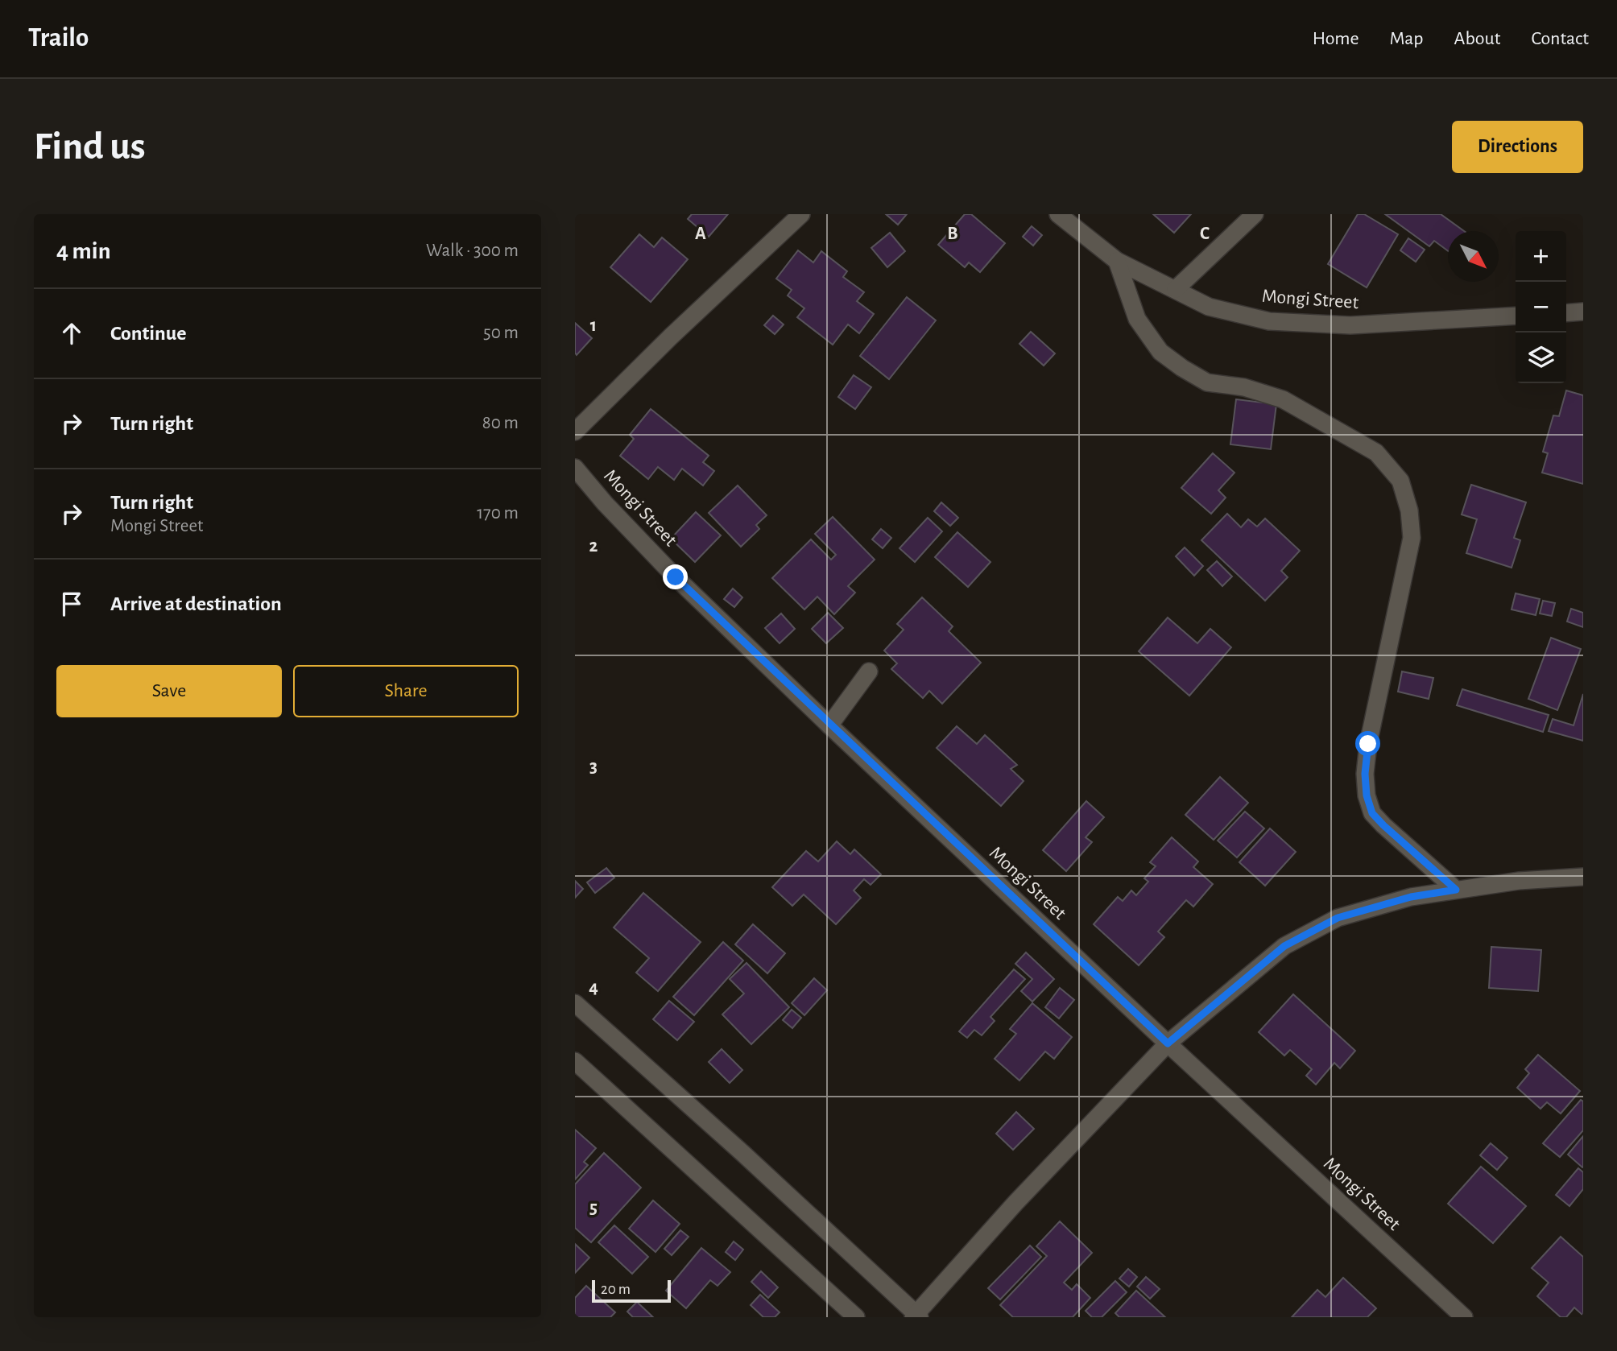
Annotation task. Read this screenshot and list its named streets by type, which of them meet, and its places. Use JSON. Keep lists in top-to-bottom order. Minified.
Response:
{"streets":{"street":["Mongi Street"]},"scale_bar":"20 m","north":"bottom right","page":{"header":"Trailo","nav":["Home","Map","About","Contact"],"buttons":["Directions",["Save","Share"]],"title":"Find us","heading":["4 min","Walk · 300 m"],"map_buttons":["+","−"],"list":[["Continue","50 m"],["Turn right","80 m"],["Turn right","Mongi Street","170 m"],"Arrive at destination"],"scale":"20 m"},"grid":{"columns":["A","B","C"],"rows":["1","2","3","4","5"]}}
